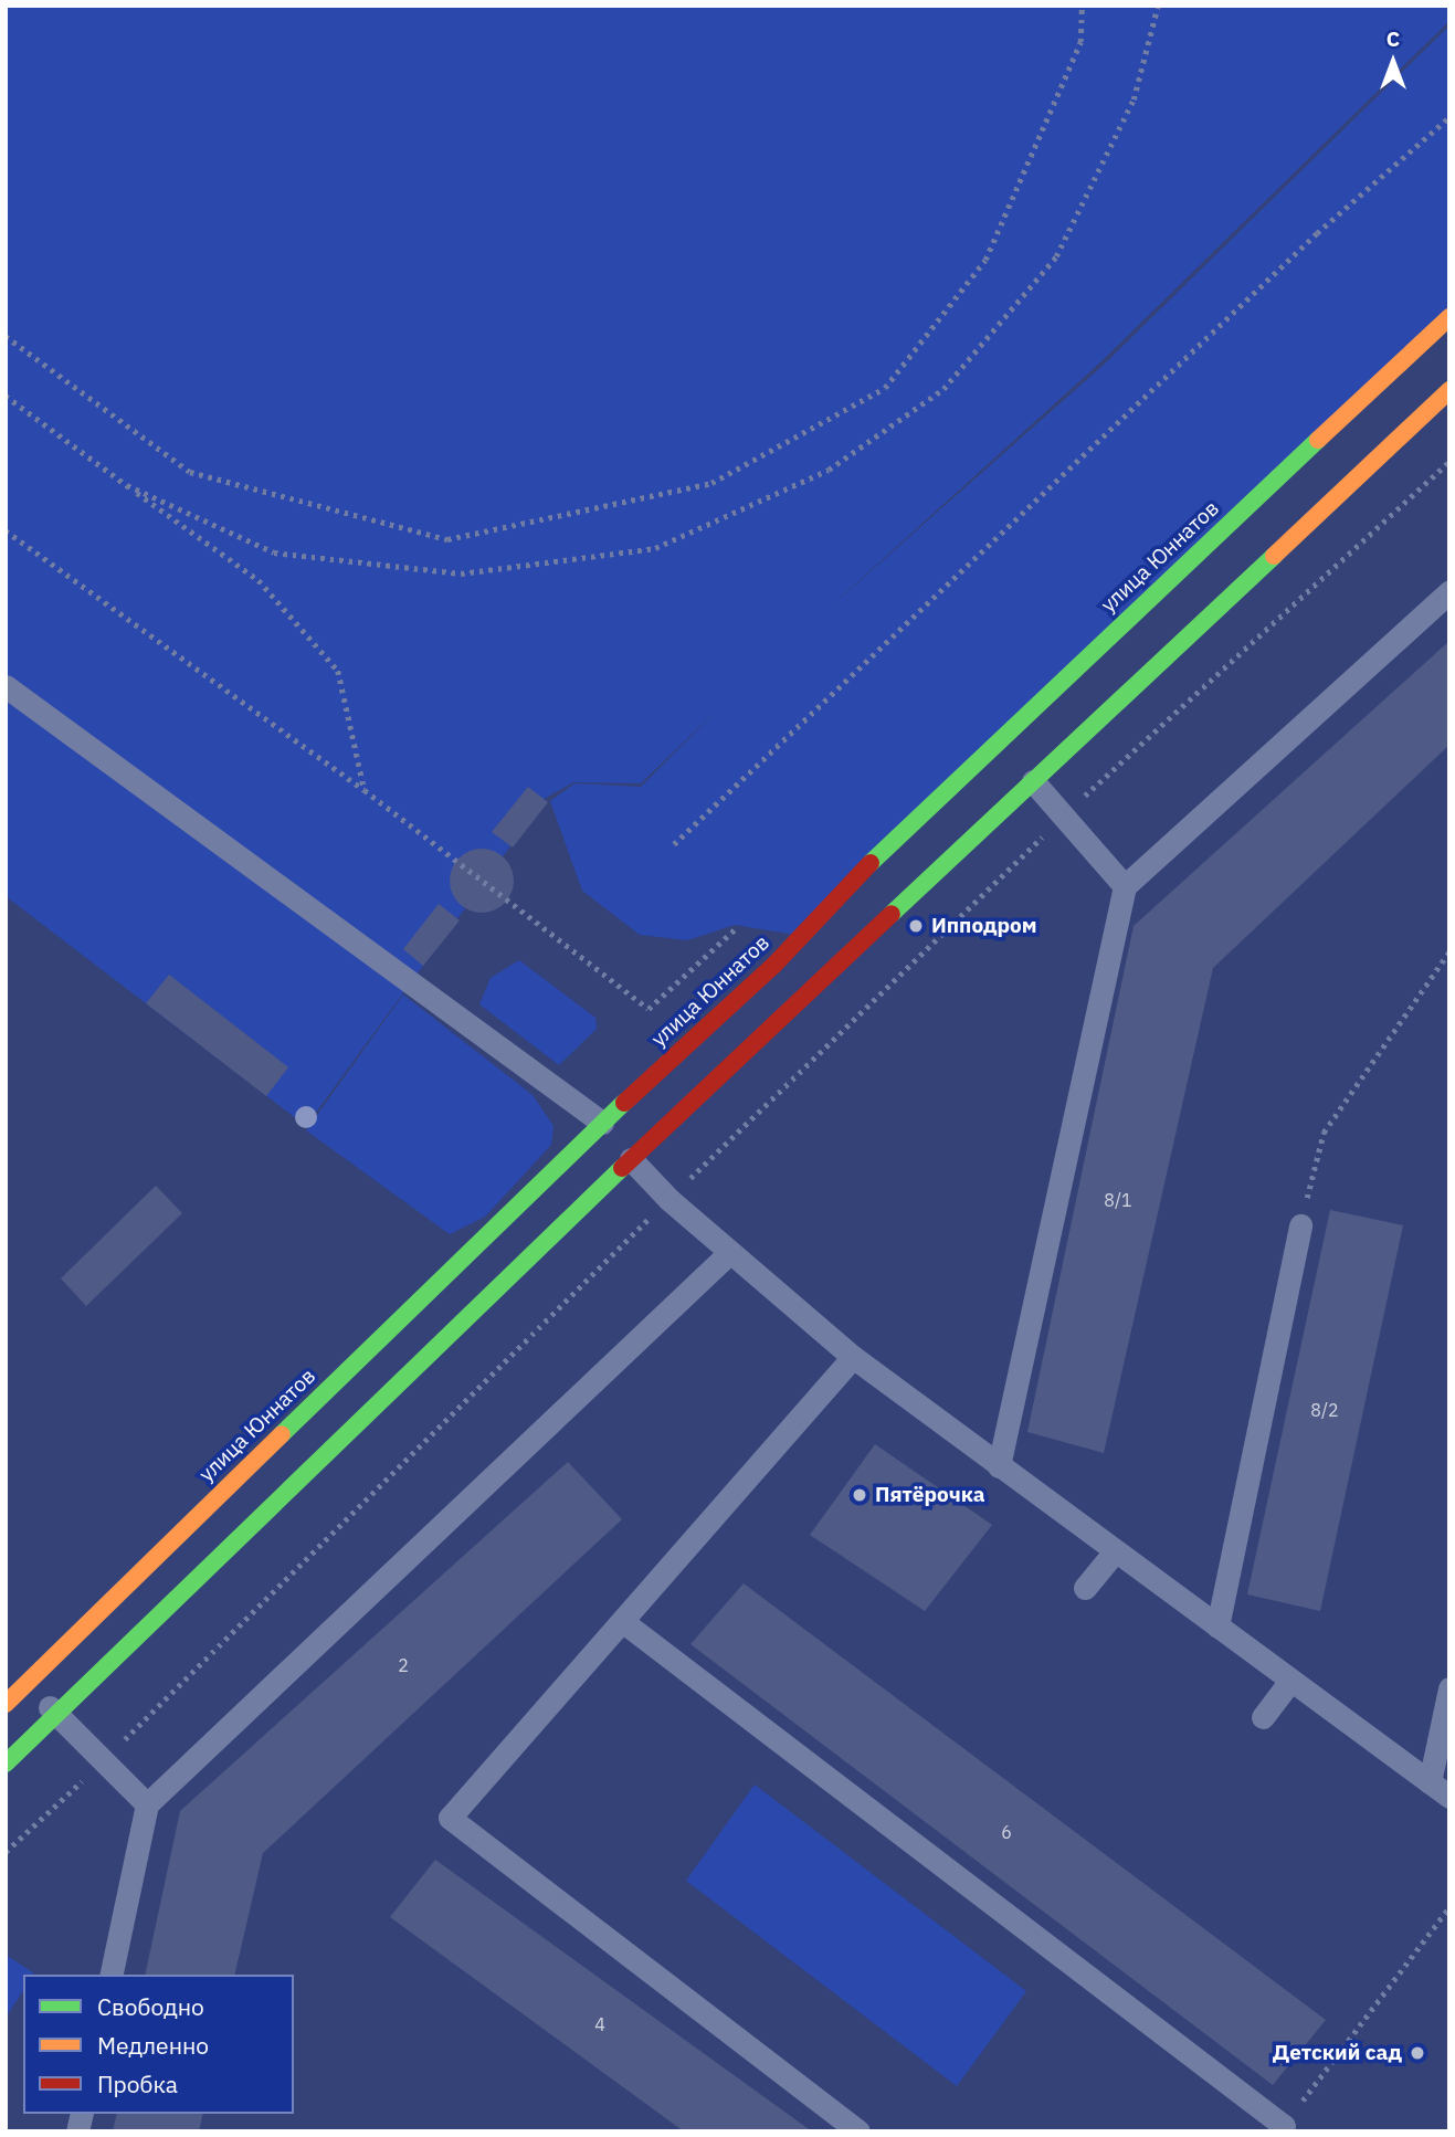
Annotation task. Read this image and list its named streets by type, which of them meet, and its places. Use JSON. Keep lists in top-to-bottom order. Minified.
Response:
{"streets":{"main road":["улица Юннатов"]},"places":["Ипподром","Пятёрочка","Детский сад"],"house_numbers":["8/1","8/2","2","6","4"],"legend":["Свободно","Медленно","Пробка"],"north":"top"}
